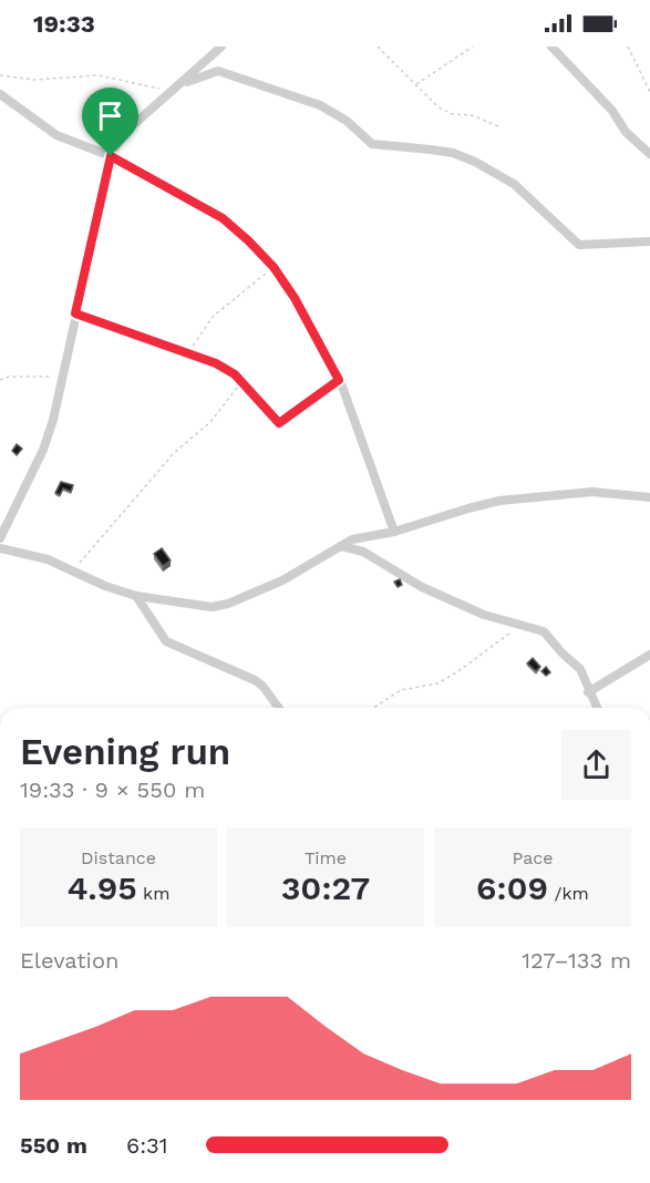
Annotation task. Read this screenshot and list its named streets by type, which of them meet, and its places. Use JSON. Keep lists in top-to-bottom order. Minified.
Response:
{"page":{"status":"19:33","heading":["Evening run","19:33 · 9 × 550 m"],"stats":[["Distance","4.95 km"],["Time","30:27"],["Pace","6:09 /km"]],"chart":["Elevation","127–133 m"],"list":[{"name":"550 m","note":"6:31"}]}}
